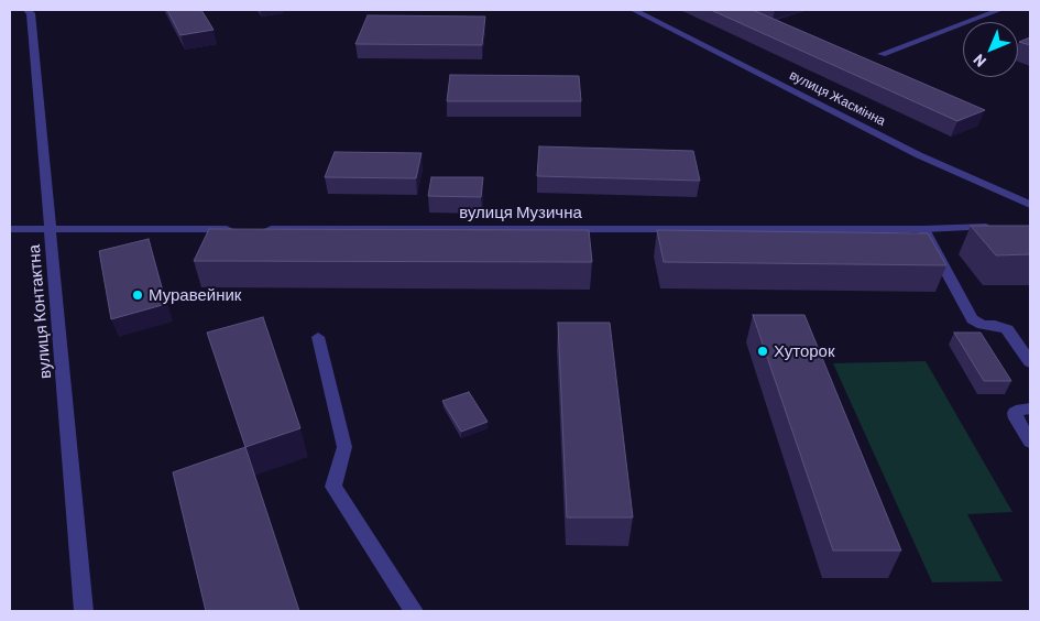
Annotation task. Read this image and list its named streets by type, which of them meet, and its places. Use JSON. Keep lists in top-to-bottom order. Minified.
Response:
{"streets":{"street":["вулиця Жасмінна","вулиця Музична","вулиця Контактна"]},"places":["Муравейник","Хуторок"],"north":"bottom left"}
